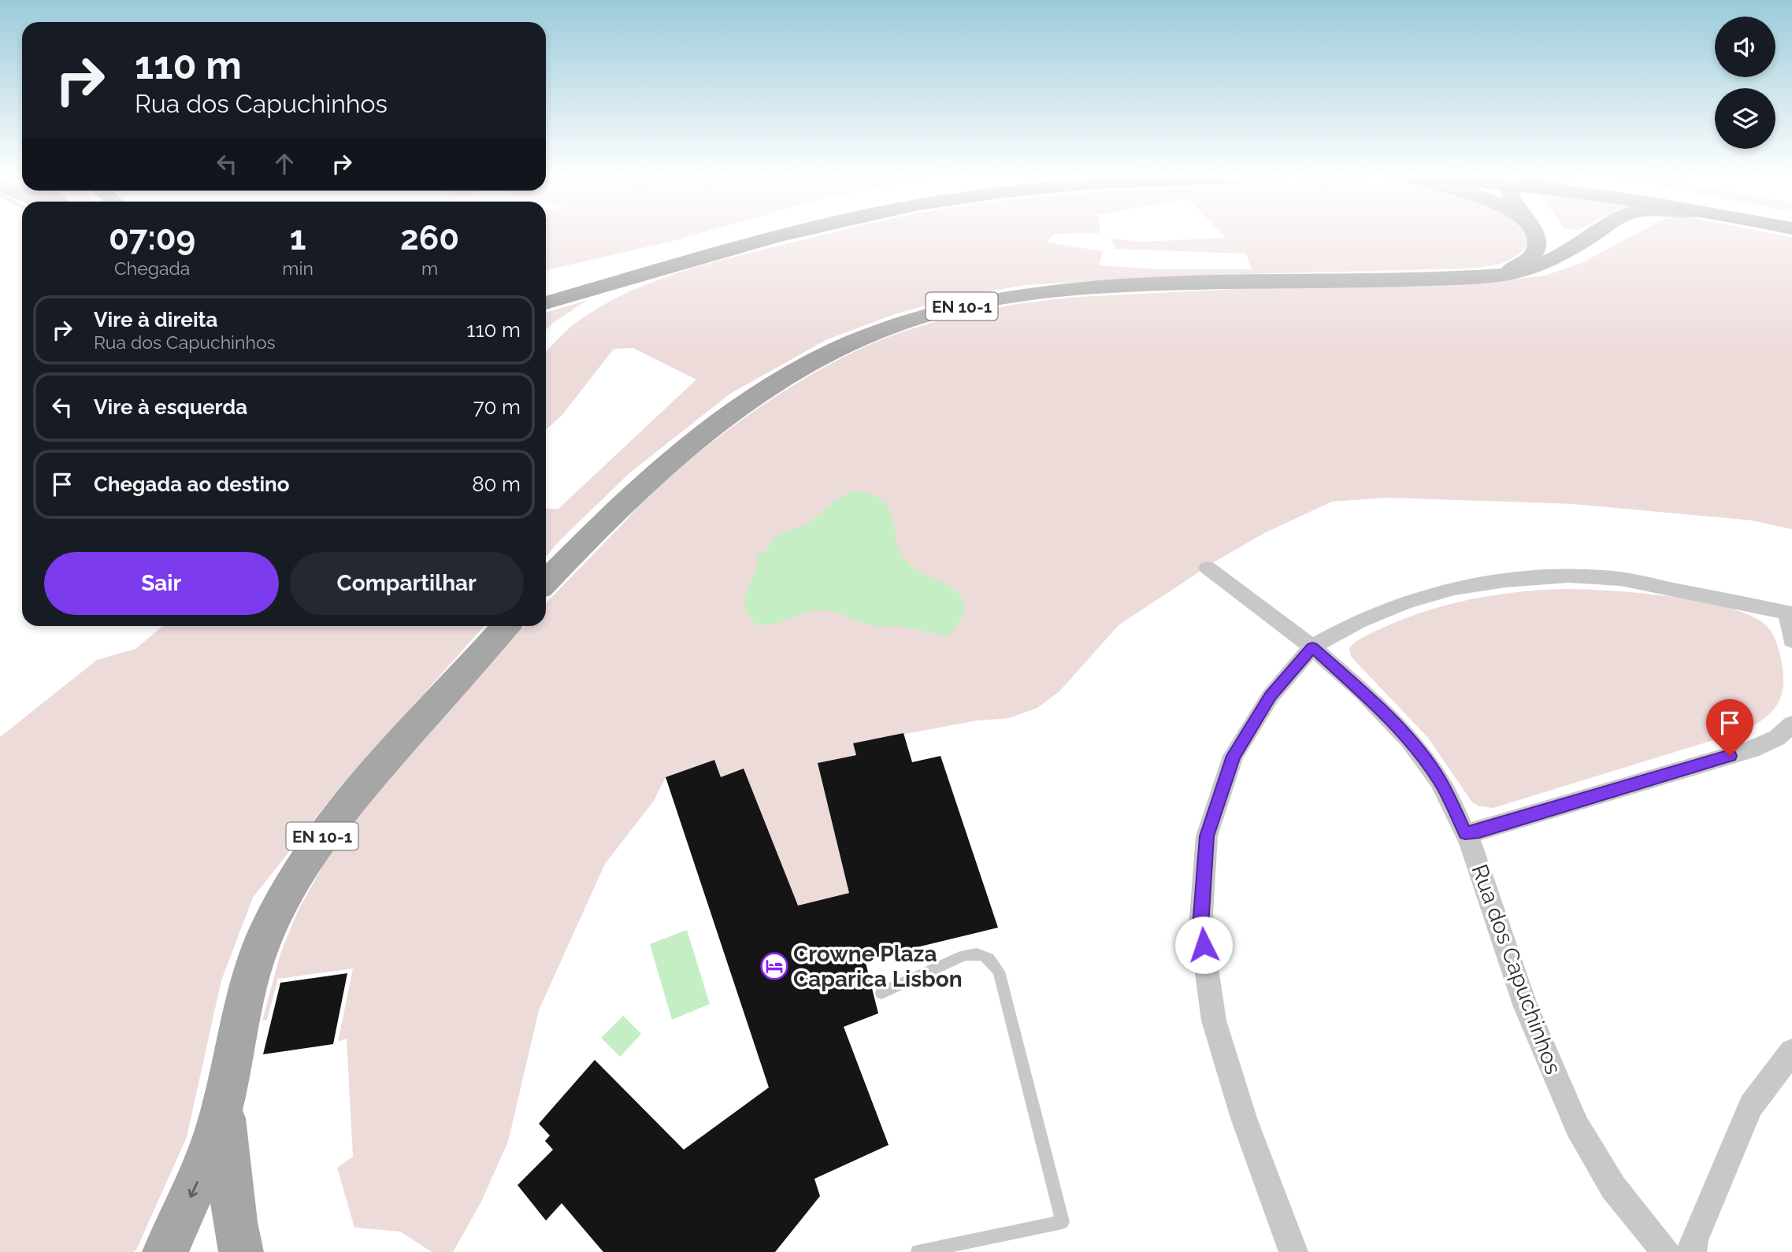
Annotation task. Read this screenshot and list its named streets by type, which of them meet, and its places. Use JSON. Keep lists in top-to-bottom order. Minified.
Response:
{"streets":{"main road":["EN 10-1"],"street":["Rua dos Capuchinhos"]},"places":{"hotel":["Crowne Plaza Caparica Lisbon"]},"page":{"turn":["110 m","Rua dos Capuchinhos"],"eta":["07:09","Chegada","1","min","260","m"],"list":[{"name":"Vire à direita","note":"Rua dos Capuchinhos","value":"110 m"},{"name":"Vire à esquerda","value":"70 m"},{"name":"Chegada ao destino","value":"80 m"}],"buttons":["Sair","Compartilhar"]}}
